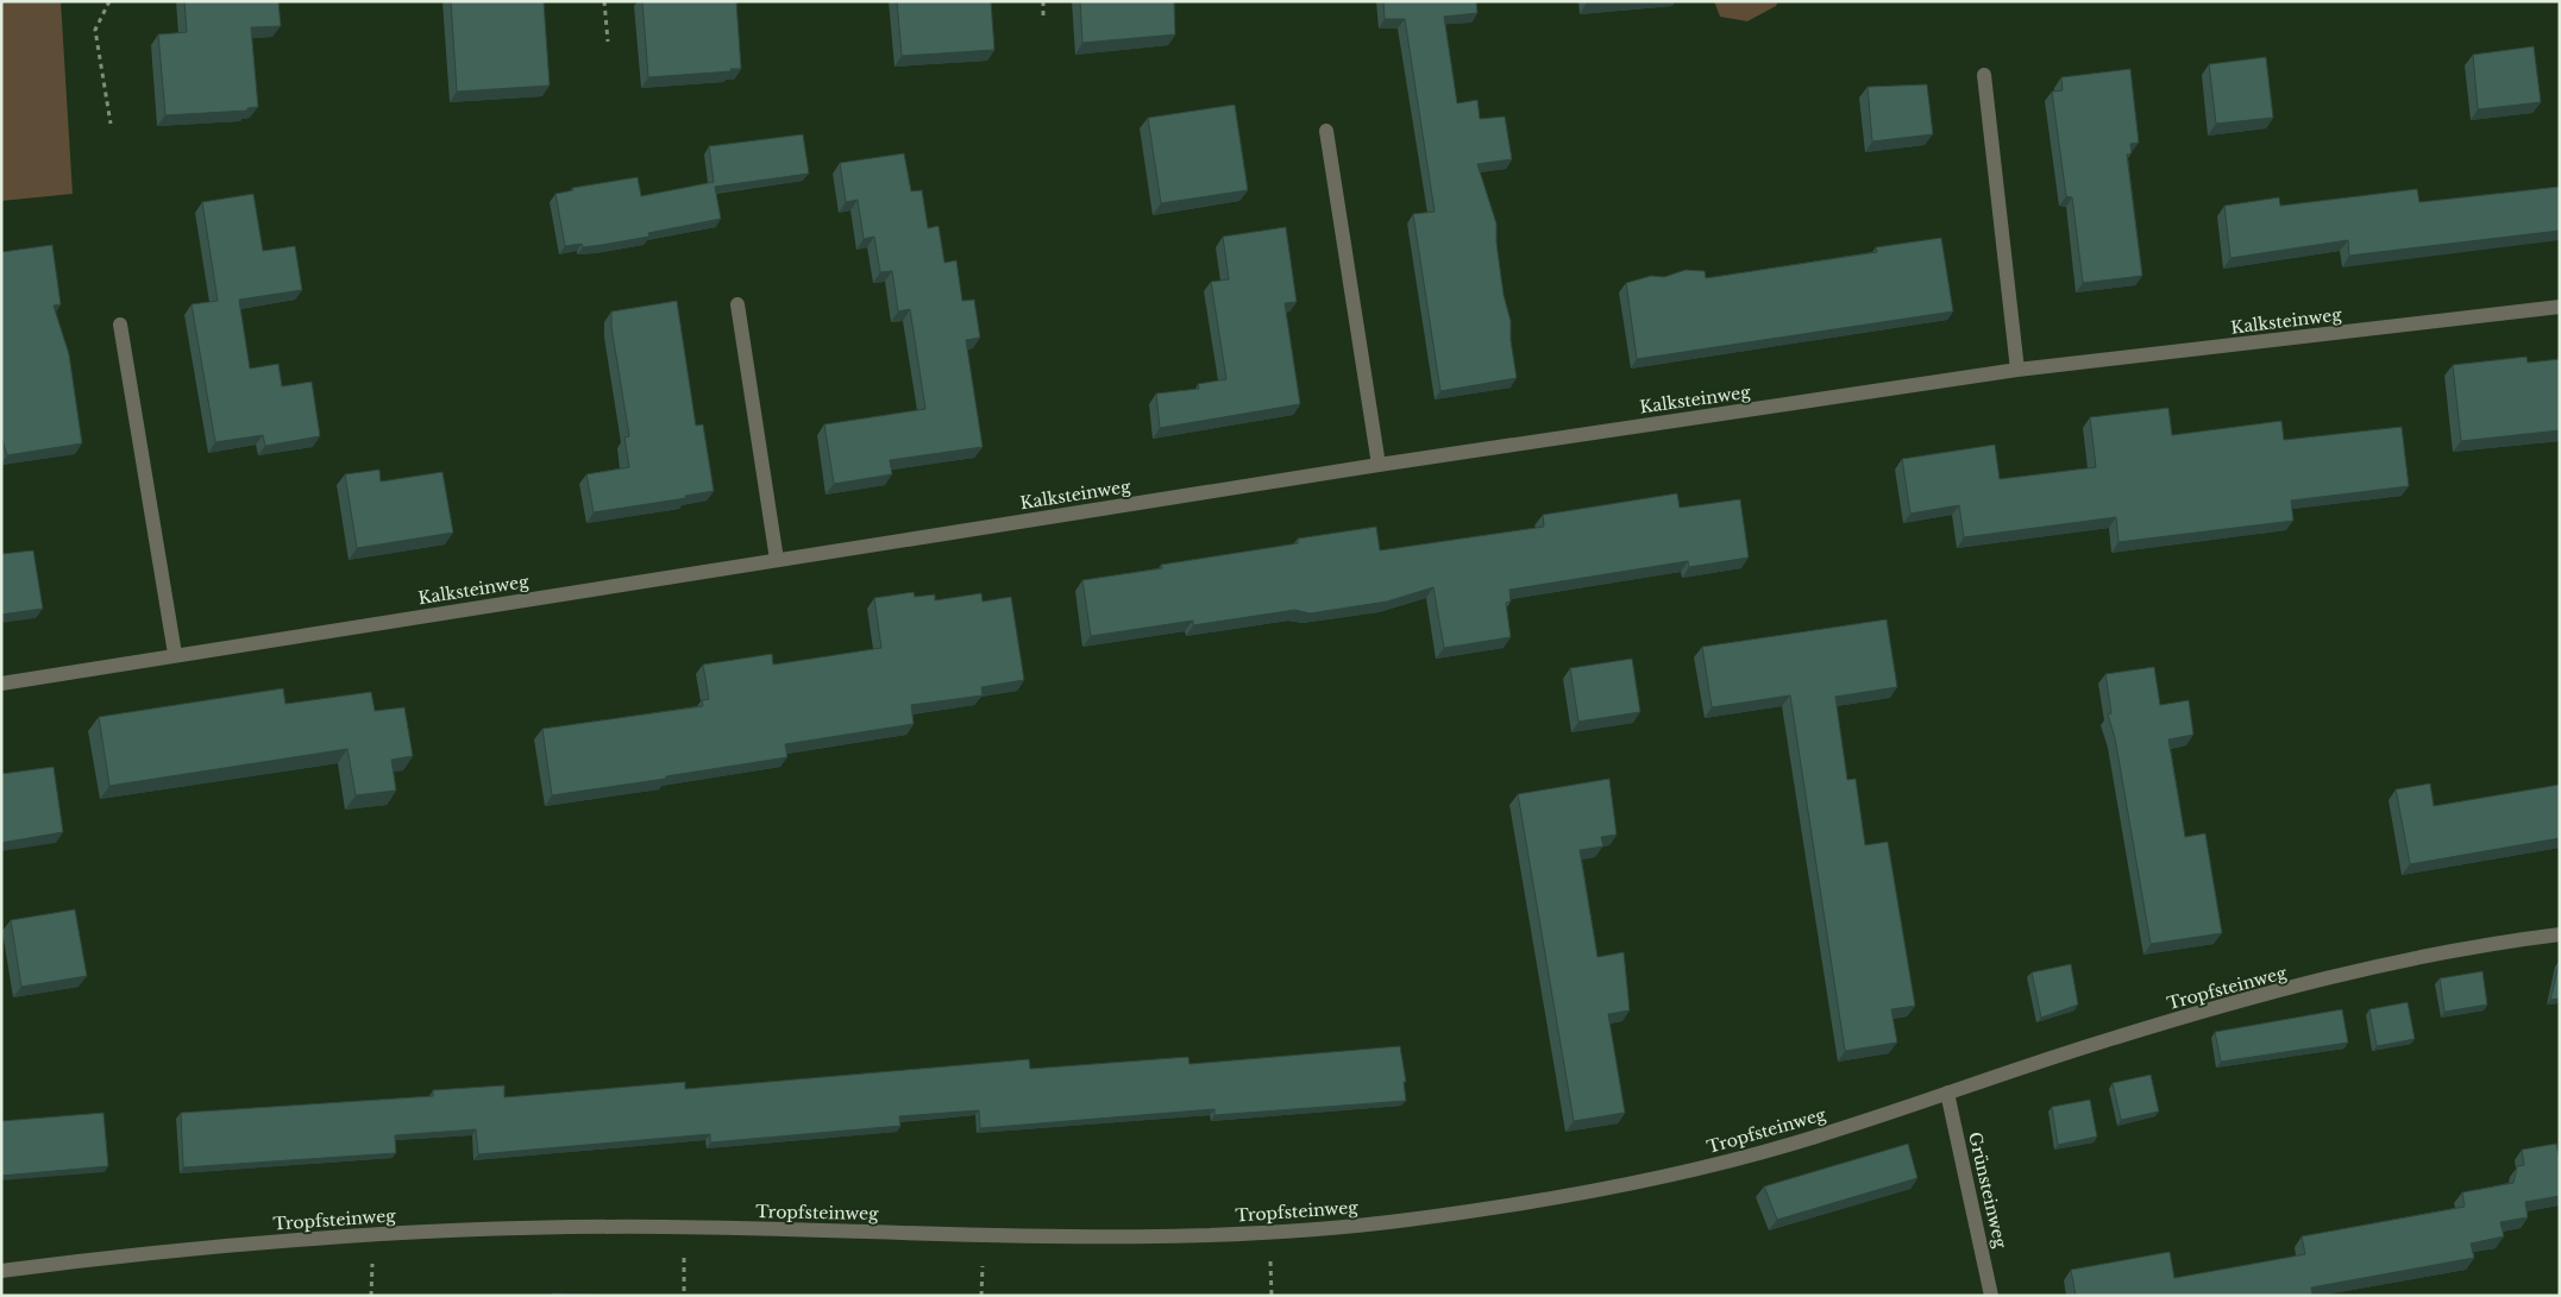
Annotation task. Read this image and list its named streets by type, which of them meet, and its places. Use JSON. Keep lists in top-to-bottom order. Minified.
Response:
{"streets":{"street":["Kalksteinweg","Tropfsteinweg","Grünsteinweg"]},"crossings":[["Tropfsteinweg","Grünsteinweg"]]}
